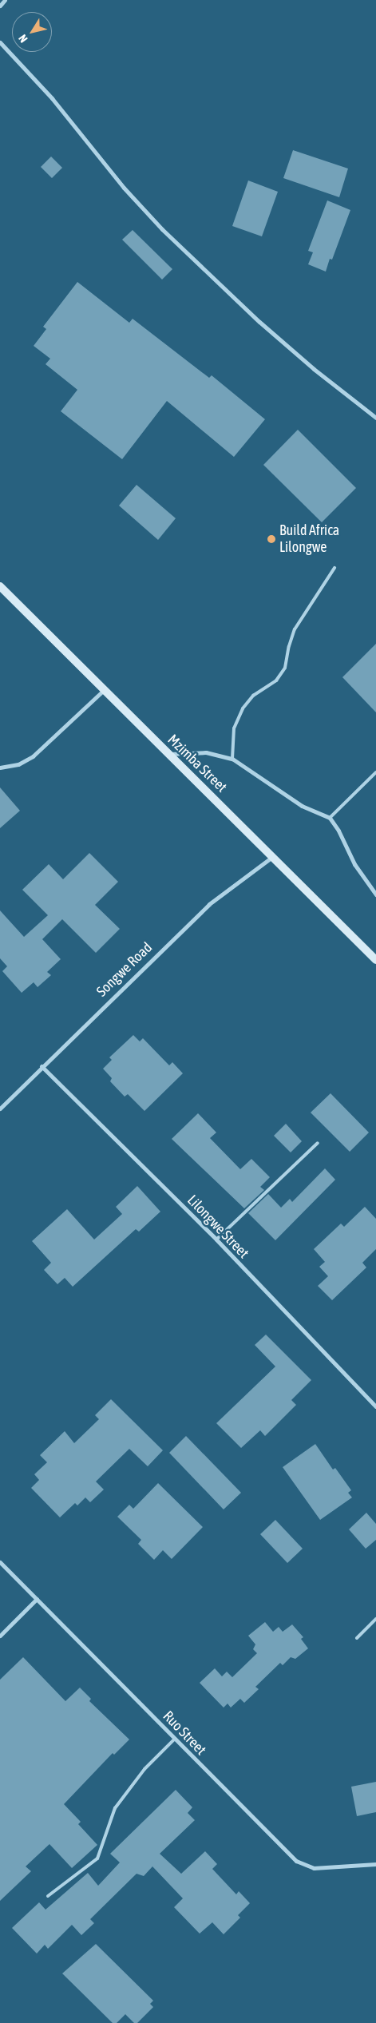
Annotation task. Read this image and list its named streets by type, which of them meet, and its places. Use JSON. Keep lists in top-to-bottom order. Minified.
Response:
{"streets":{"main road":["Mzimba Street"],"street":["Songwe Road","Lilongwe Street","Ruo Street"]},"crossings":[["Mzimba Street","Songwe Road"],["Songwe Road","Lilongwe Street"]],"places":["Build Africa Lilongwe"],"north":"bottom left"}
